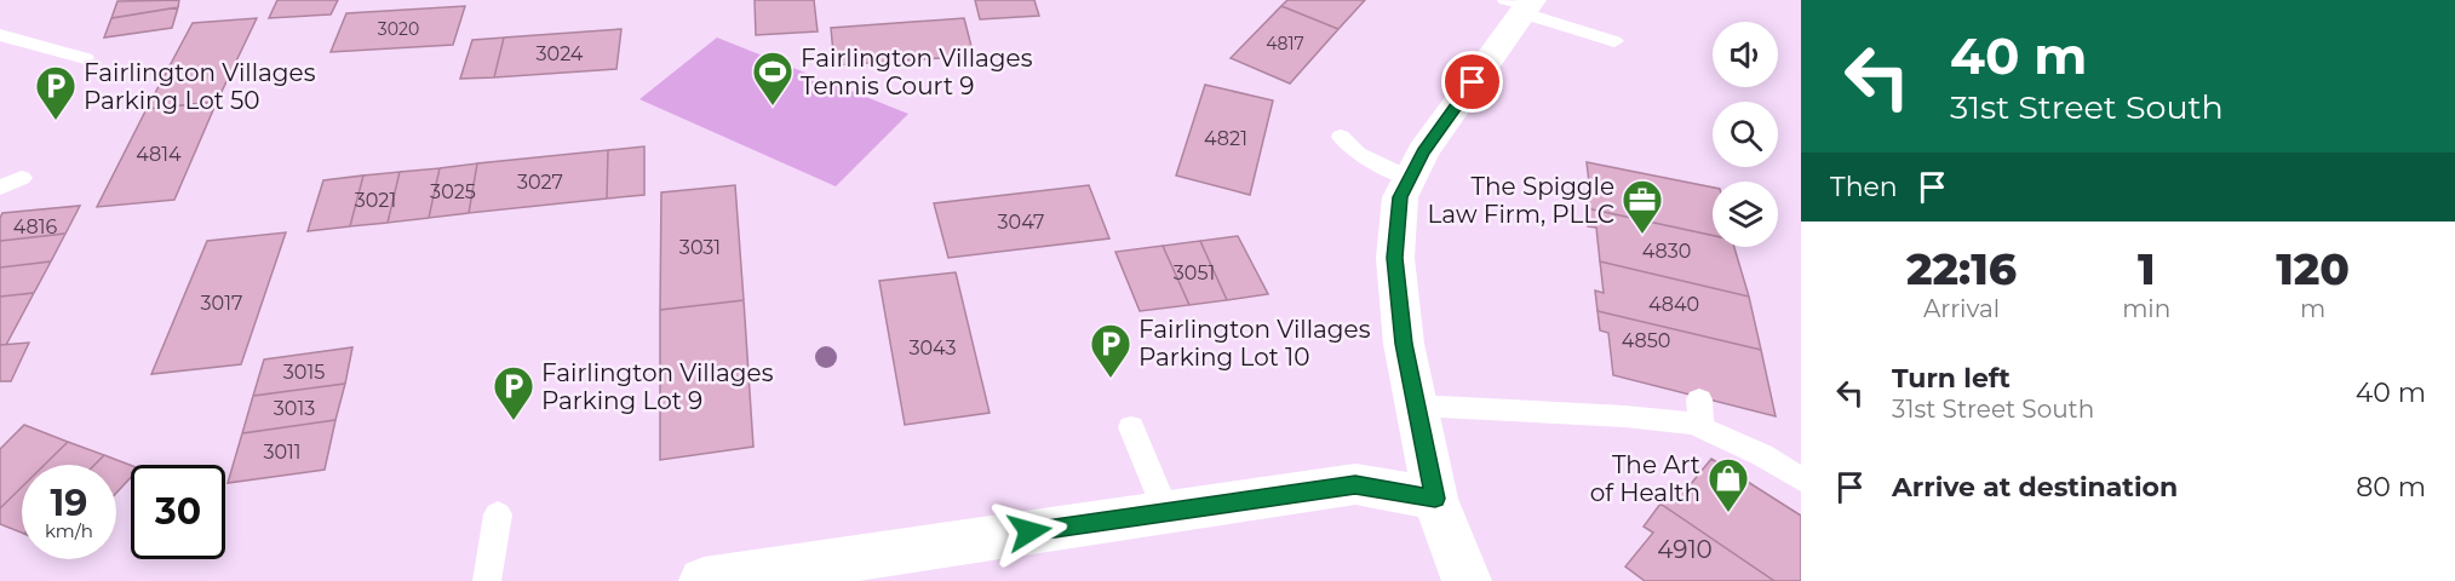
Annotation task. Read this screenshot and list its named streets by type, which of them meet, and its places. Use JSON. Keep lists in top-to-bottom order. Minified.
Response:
{"places":{"sports":["Fairlington Villages Tennis Court 9"],"parking":["Fairlington Villages Parking Lot 50","Fairlington Villages Parking Lot 10","Fairlington Villages Parking Lot 9"],"office":["The Spiggle Law Firm, PLLC"],"shop":["The Art of Health"]},"house_numbers":["3020","4817","3024","4821","4814","3027","3025","3021","3047","4816","3031","4830","3051","3017","4840","4850","3043","3015","3013","3011","4910"],"page":{"turn":["40 m","31st Street South"],"then":"Then","eta":["22:16","Arrival","1","min","120","m"],"list":[{"name":"Turn left","note":"31st Street South","value":"40 m"},{"name":"Arrive at destination","value":"80 m"}],"speed":"19 km/h","limit":"30"}}
